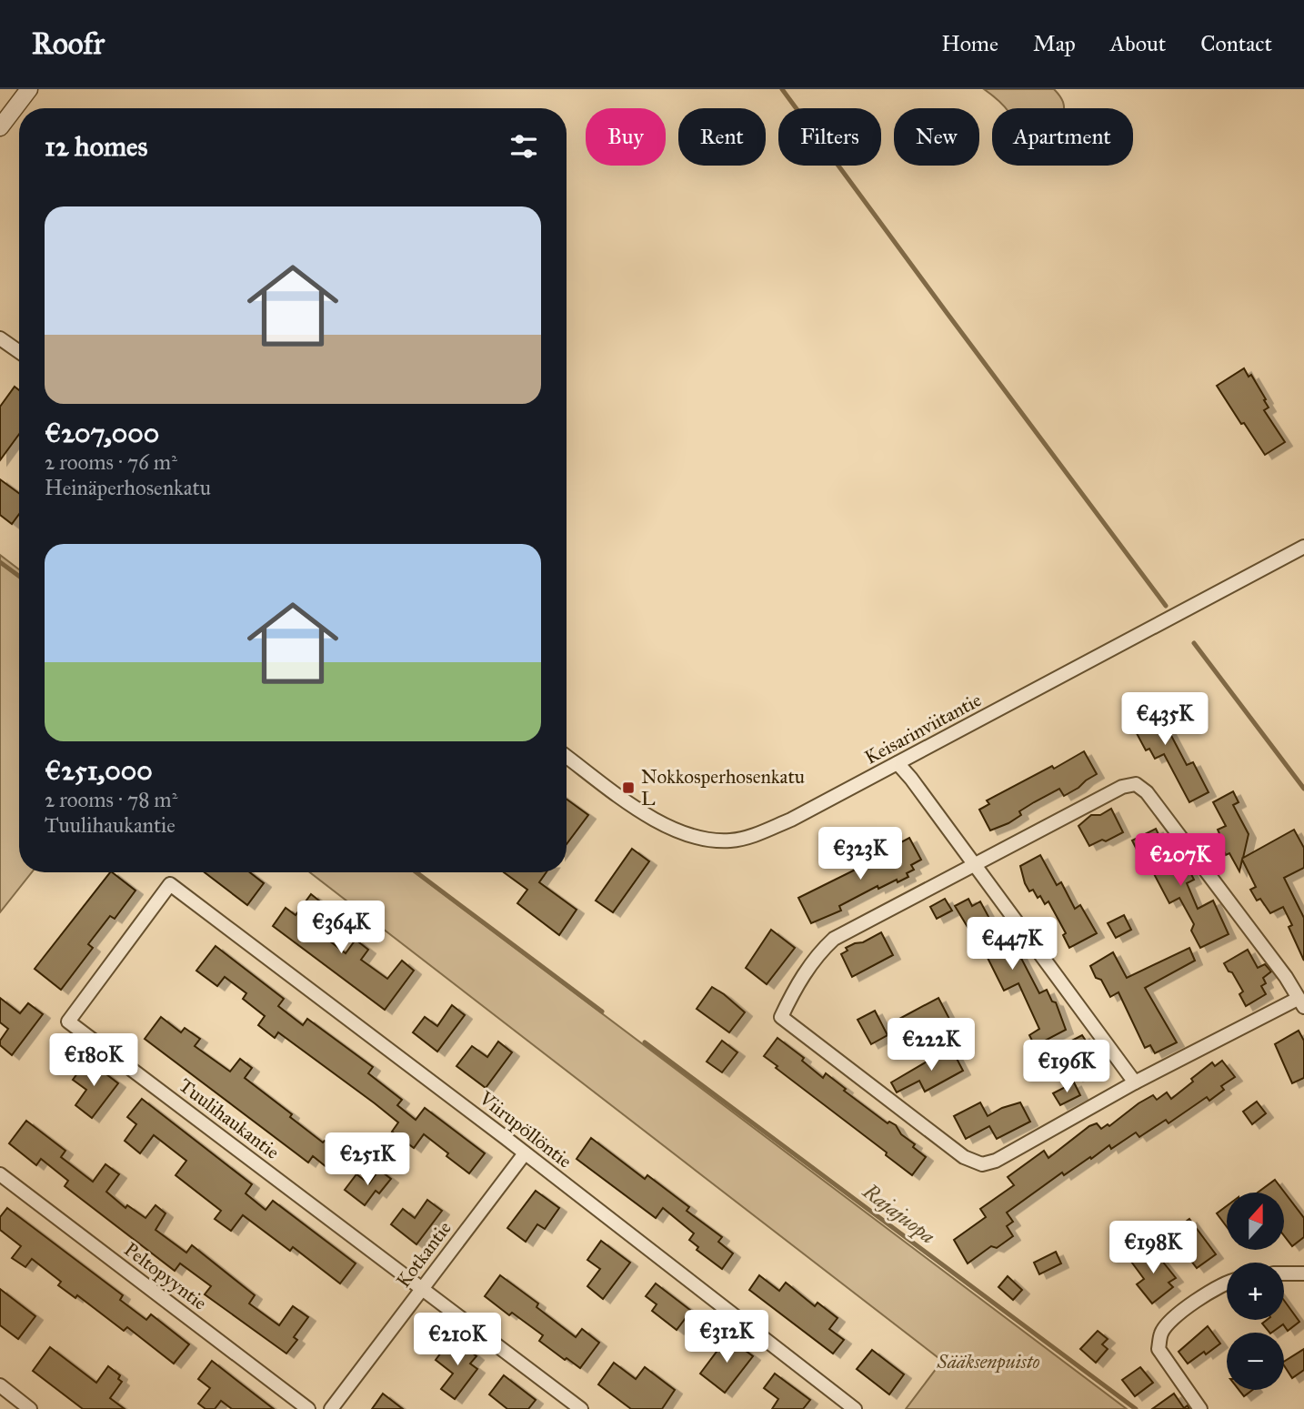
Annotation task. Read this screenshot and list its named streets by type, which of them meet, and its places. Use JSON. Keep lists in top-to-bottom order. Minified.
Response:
{"streets":{"street":["Keisarinviitantie","Tuulihaukantie","Viirupöllöntie","Kotkantie","Peltopyyntie"]},"crossings":[["Tuulihaukantie","Viirupöllöntie"],["Tuulihaukantie","Kotkantie"],["Viirupöllöntie","Kotkantie"]],"water":["Rajajuopa"],"parks":["Sääksenpuisto"],"places":{"transit":["Nokkosperhosenkatu L"]},"north":"top","page":{"header":"Roofr","nav":["Home","Map","About","Contact"],"chip":["Buy","Rent","Filters","New","Apartment"],"heading":"12 homes","list":[{"name":"€207,000","note":"2 rooms · 76 m² · Heinäperhosenkatu"},{"name":"€251,000","note":"2 rooms · 78 m² · Tuulihaukantie"}],"price":["€435K","€323K","€207K","€364K","€447K","€222K","€180K","€196K","€251K","€198K","€312K","€210K"],"map_buttons":["+","−"]}}
